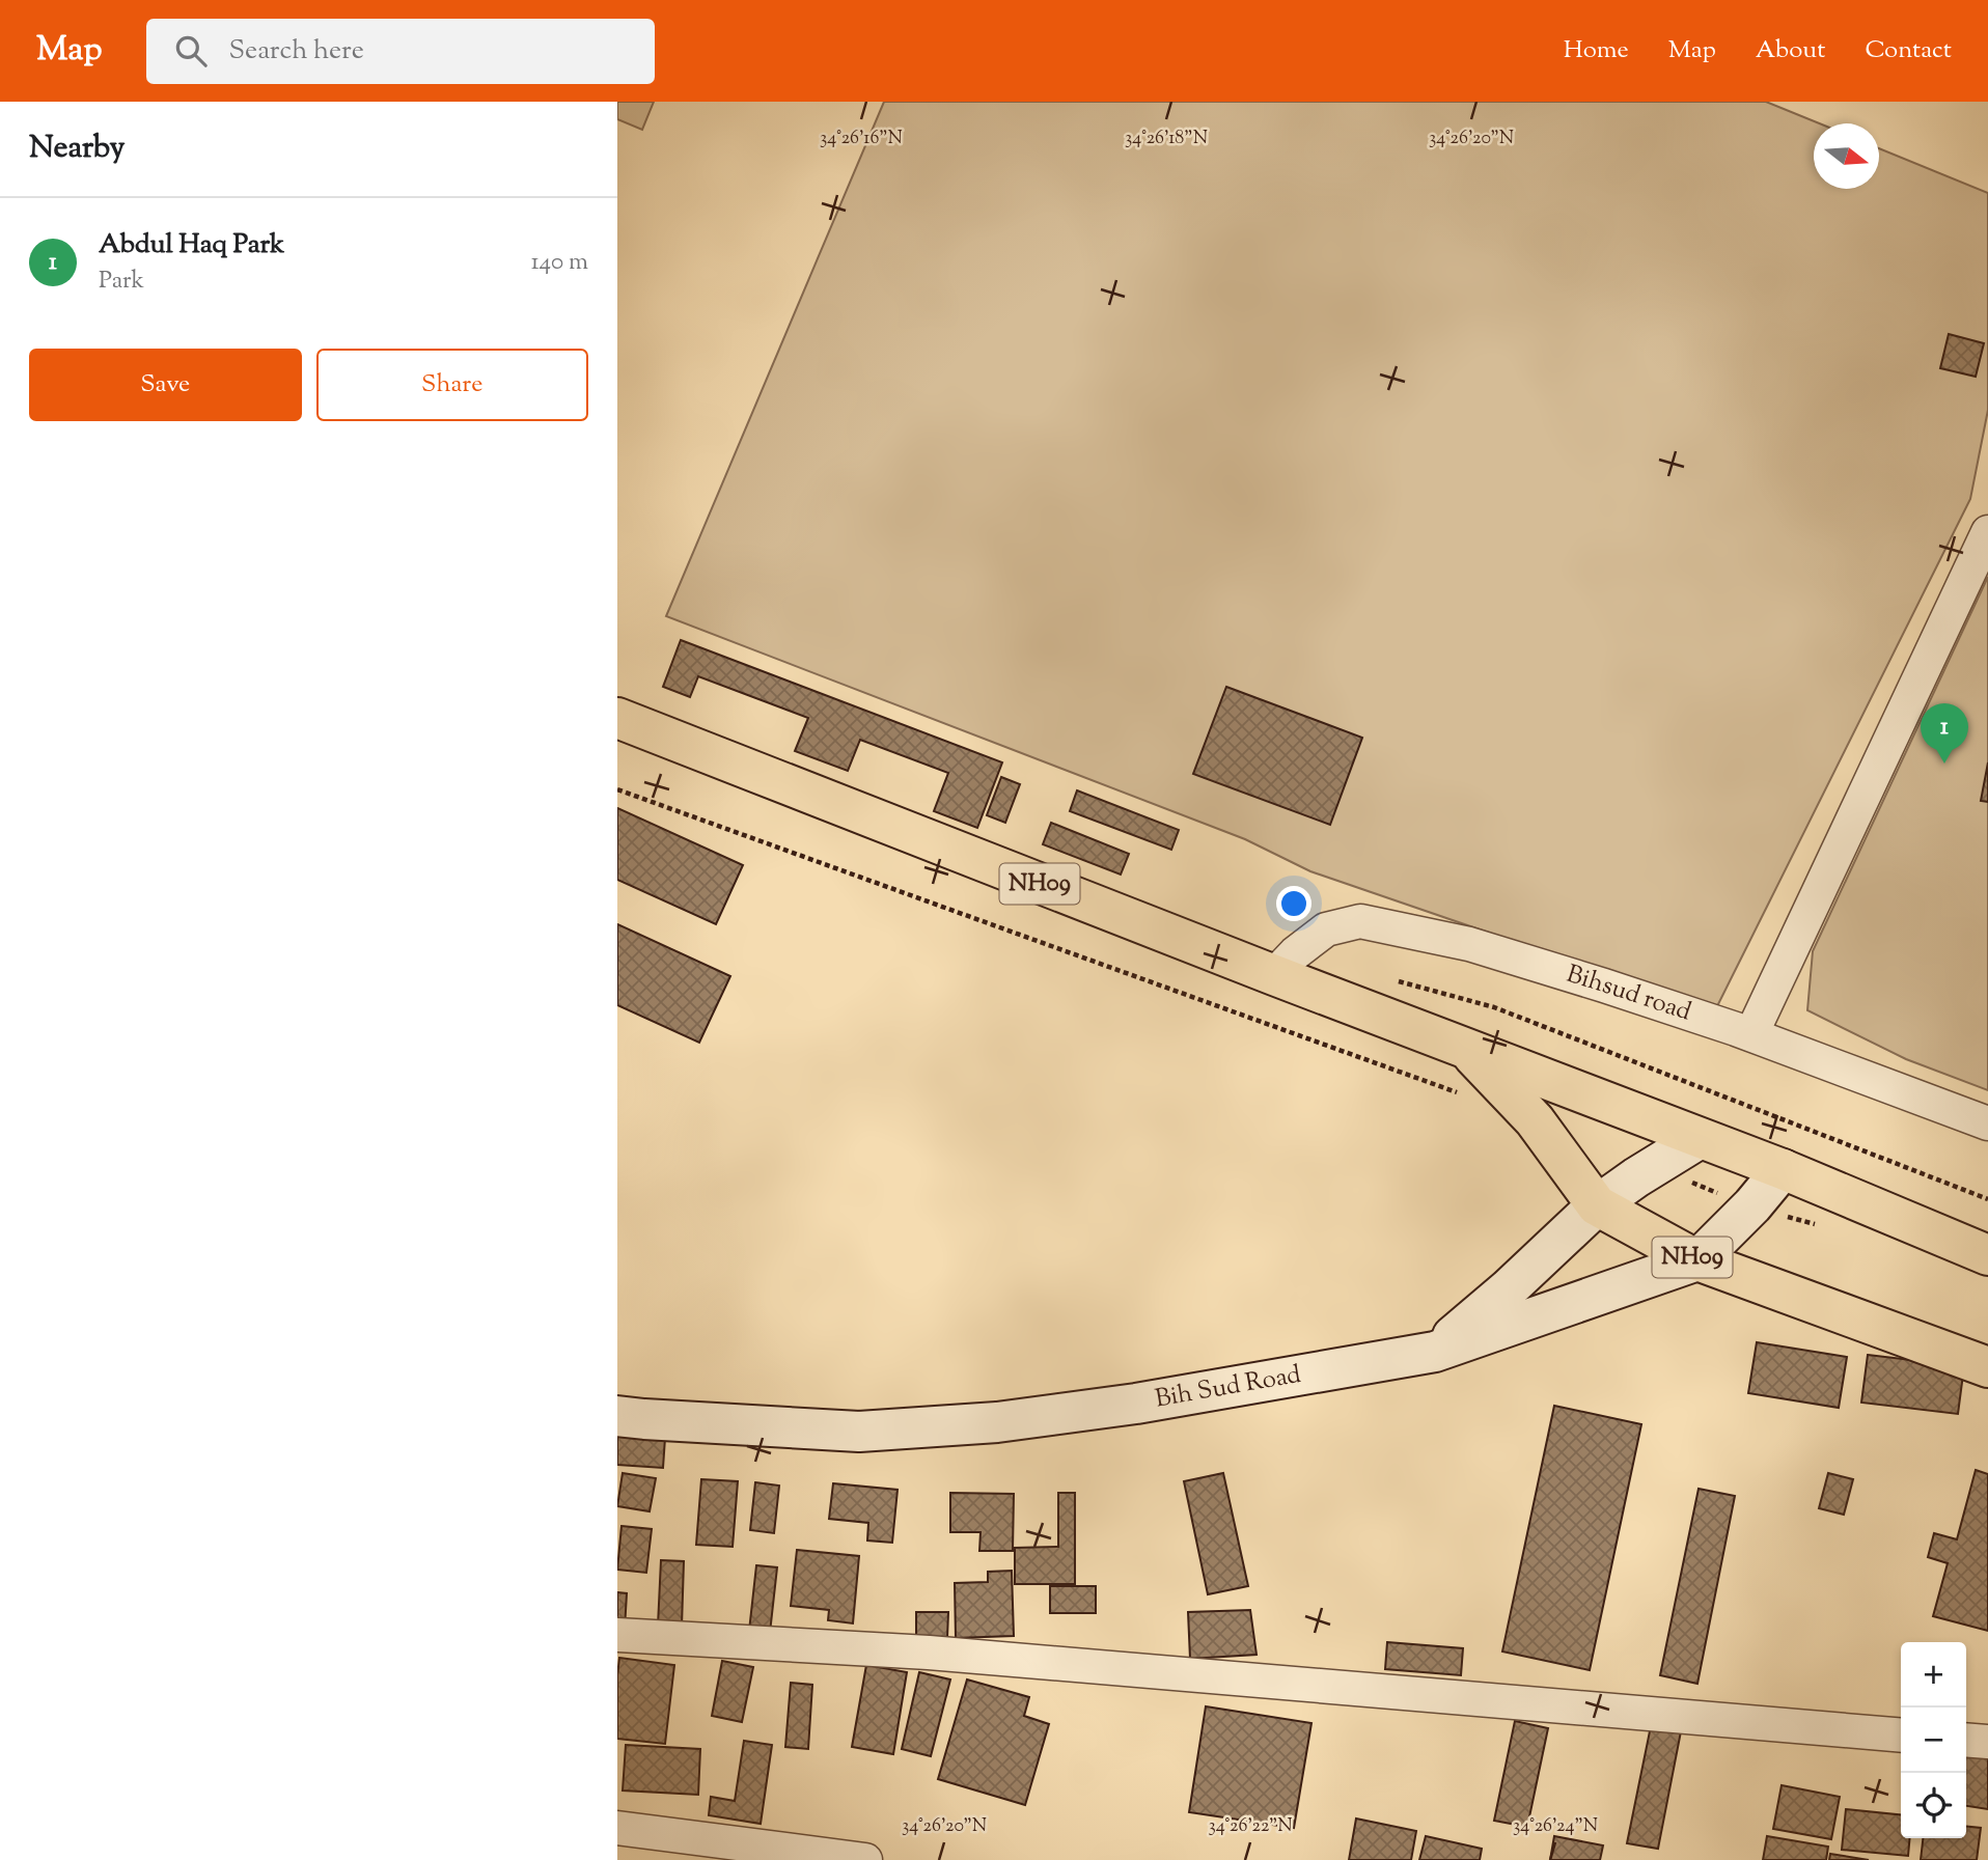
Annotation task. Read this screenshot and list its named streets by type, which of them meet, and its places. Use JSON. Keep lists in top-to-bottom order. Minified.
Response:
{"streets":{"main road":["NH09","Bih Sud Road"],"street":["Bihsud road"]},"crossings":[["NH09","Bihsud road"],["NH09","Bih Sud Road"]],"north":"right","page":{"header":"Map","search":"Search here","nav":["Home","Map","About","Contact"],"heading":"Nearby","list":[{"mark":"1","name":"Abdul Haq Park","note":"Park","value":"140 m"}],"buttons":["Save","Share"],"pins":"1","map_buttons":["+","−"]},"coordinates":["34°26'16\"N","34°26'18\"N","34°26'20\"N","34°26'22\"N","34°26'24\"N"]}
